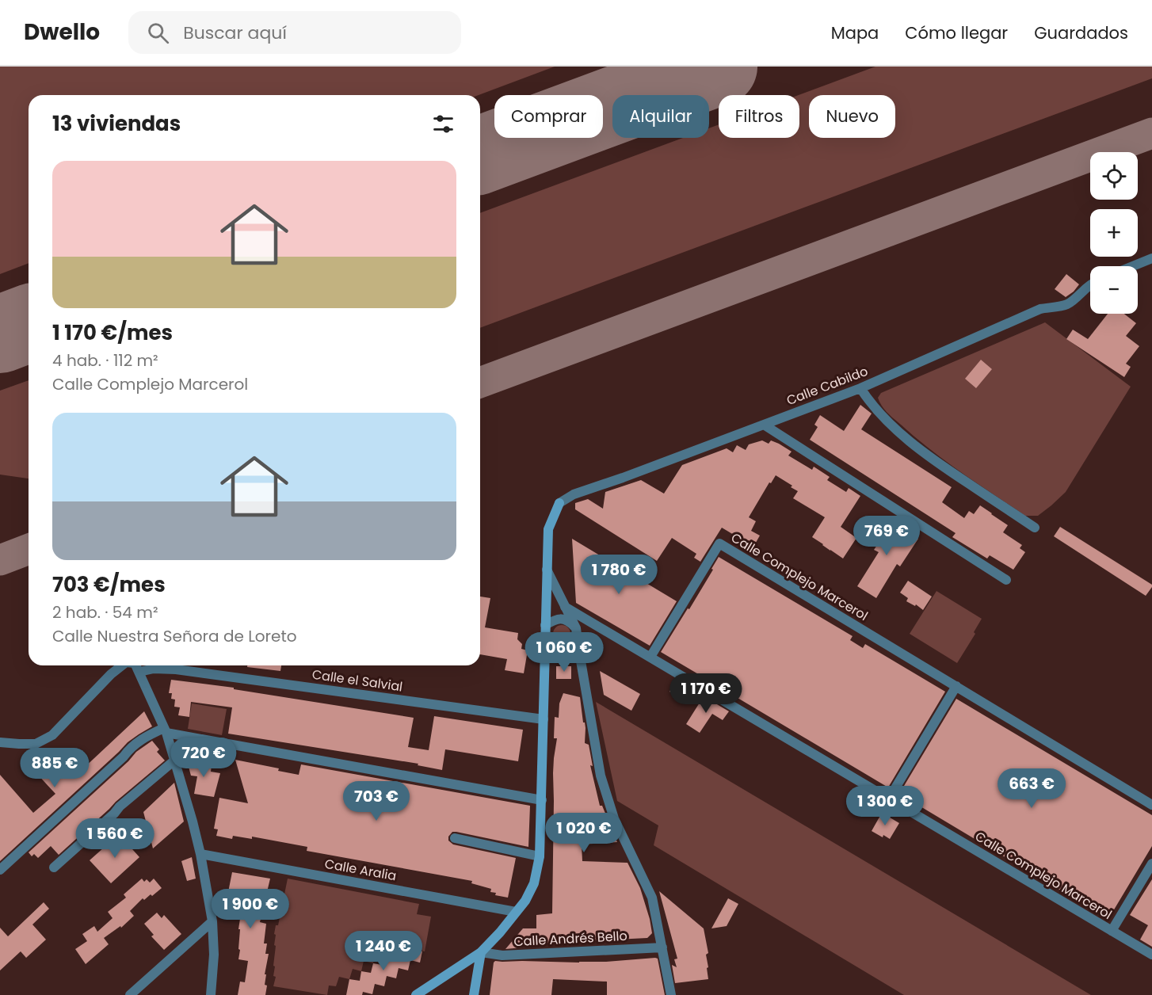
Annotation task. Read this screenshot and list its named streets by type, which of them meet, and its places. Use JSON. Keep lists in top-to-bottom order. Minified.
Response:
{"streets":{"street":["Calle Cabildo","Calle Complejo Marcerol","Calle el Salvial","Calle Aralia","Calle Andrés Bello"]},"page":{"header":"Dwello","search":"Buscar aquí","nav":["Mapa","Cómo llegar","Guardados"],"chip":["Comprar","Alquilar","Filtros","Nuevo"],"heading":"13 viviendas","map_buttons":["+","−"],"list":[{"name":"1 170 €/mes","note":"4 hab. · 112 m² · Calle Complejo Marcerol"},{"name":"703 €/mes","note":"2 hab. · 54 m² · Calle Nuestra Señora de Loreto"}],"price":["769 €","1 780 €","1 060 €","1 170 €","720 €","885 €","663 €","703 €","1 300 €","1 020 €","1 560 €","1 900 €","1 240 €"]}}
